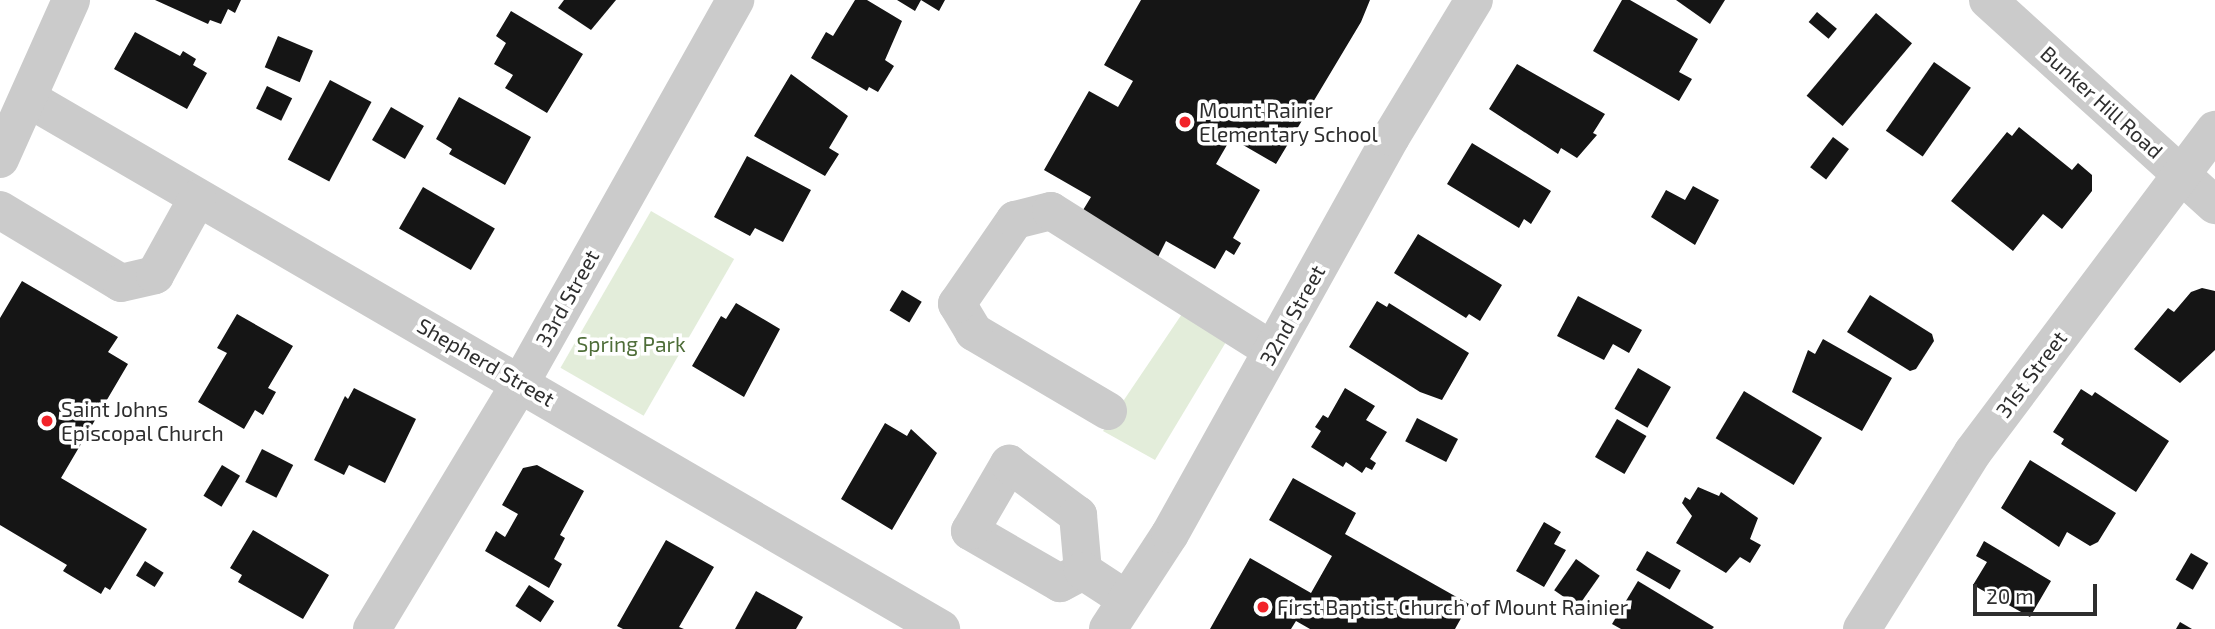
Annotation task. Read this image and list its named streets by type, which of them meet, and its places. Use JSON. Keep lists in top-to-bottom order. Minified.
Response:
{"streets":{"street":["Bunker Hill Road","33rd Street","32nd Street","Shepherd Street","31st Street"]},"crossings":[["Bunker Hill Road","31st Street"],["33rd Street","Shepherd Street"]],"parks":["Spring Park"],"places":["Mount Rainier Elementary School","Saint Johns Episcopal Church","First Baptist Church of Mount Rainier"],"scale_bar":"20 m"}
